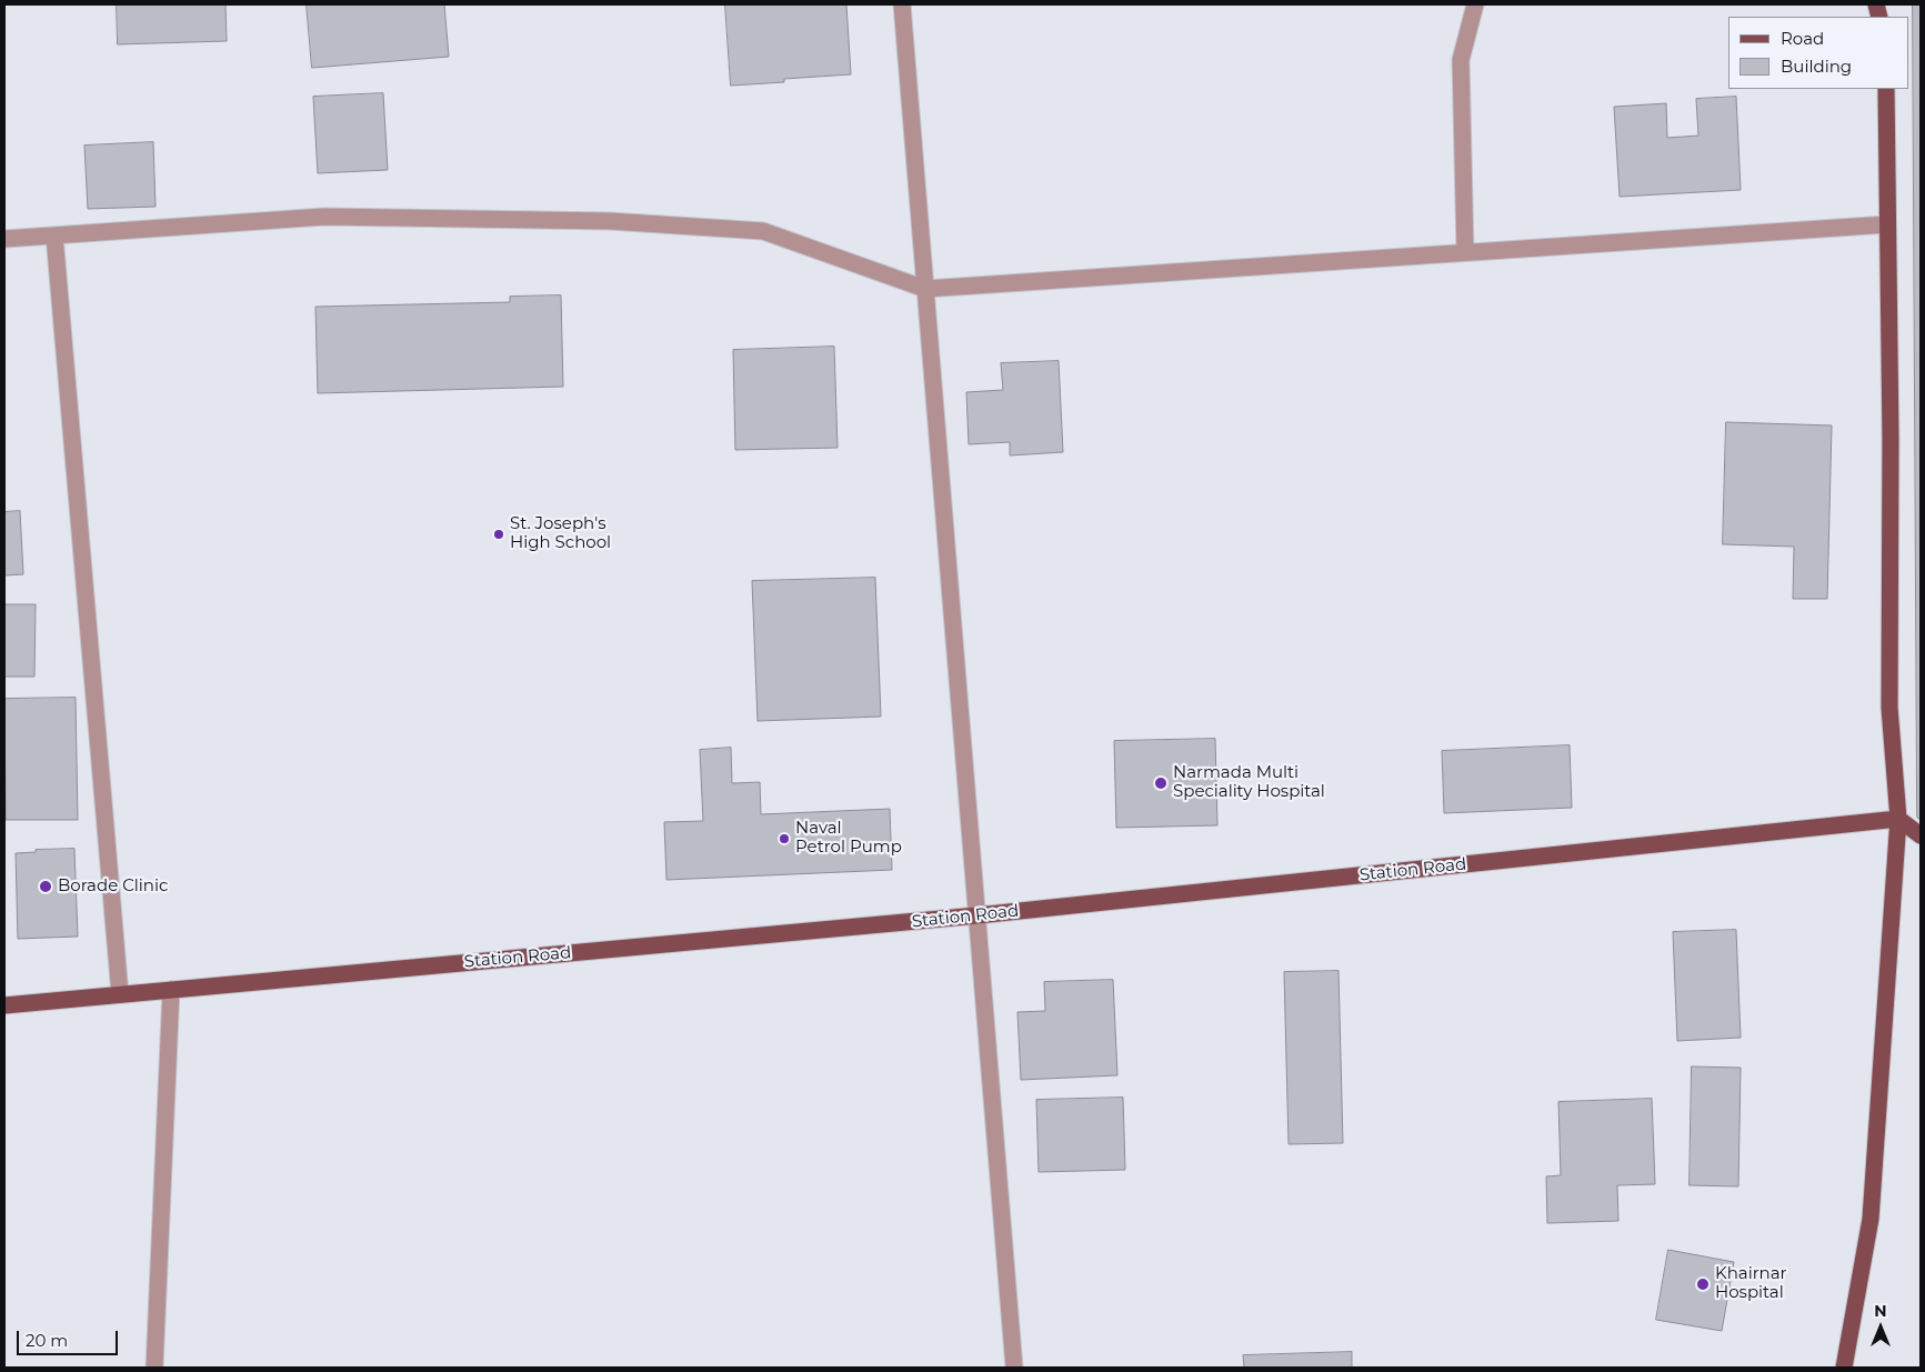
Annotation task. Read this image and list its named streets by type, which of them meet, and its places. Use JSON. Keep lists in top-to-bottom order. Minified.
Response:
{"streets":{"main road":["Station Road"]},"places":["St. Joseph's High School","Narmada Multi Speciality Hospital","Naval Petrol Pump","Borade Clinic","Khairnar Hospital"],"legend":["Road","Building"],"scale_bar":"20 m","north":"top"}
